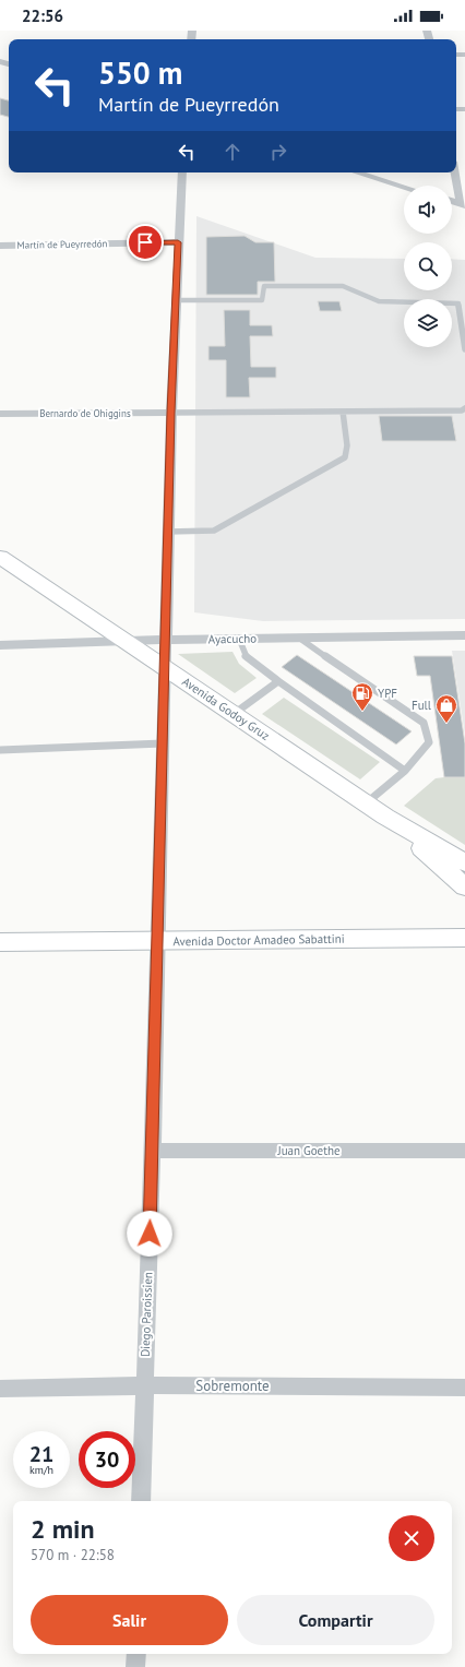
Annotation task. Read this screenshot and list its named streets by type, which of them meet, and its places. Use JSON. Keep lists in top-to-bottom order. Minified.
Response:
{"streets":{"main road":["Avenida Godoy Gruz","Avenida Doctor Amadeo Sabattini"],"street":["Martín de Pueyrredón","Bernardo de Ohiggins","Ayacucho","Juan Goethe","Diego Paroissien","Sobremonte"]},"crossings":[["Martín de Pueyrredón","Diego Paroissien"],["Bernardo de Ohiggins","Diego Paroissien"],["Ayacucho","Avenida Godoy Gruz"],["Ayacucho","Diego Paroissien"],["Avenida Godoy Gruz","Diego Paroissien"],["Avenida Doctor Amadeo Sabattini","Diego Paroissien"],["Juan Goethe","Diego Paroissien"],["Diego Paroissien","Sobremonte"]],"places":{"fuel station":["YPF"],"shop":["Full"]},"page":{"status":"22:56","turn":["550 m","Martín de Pueyrredón"],"speed":"21 km/h","limit":"30","heading":["2 min","570 m · 22:58"],"buttons":["Salir","Compartir"]}}
